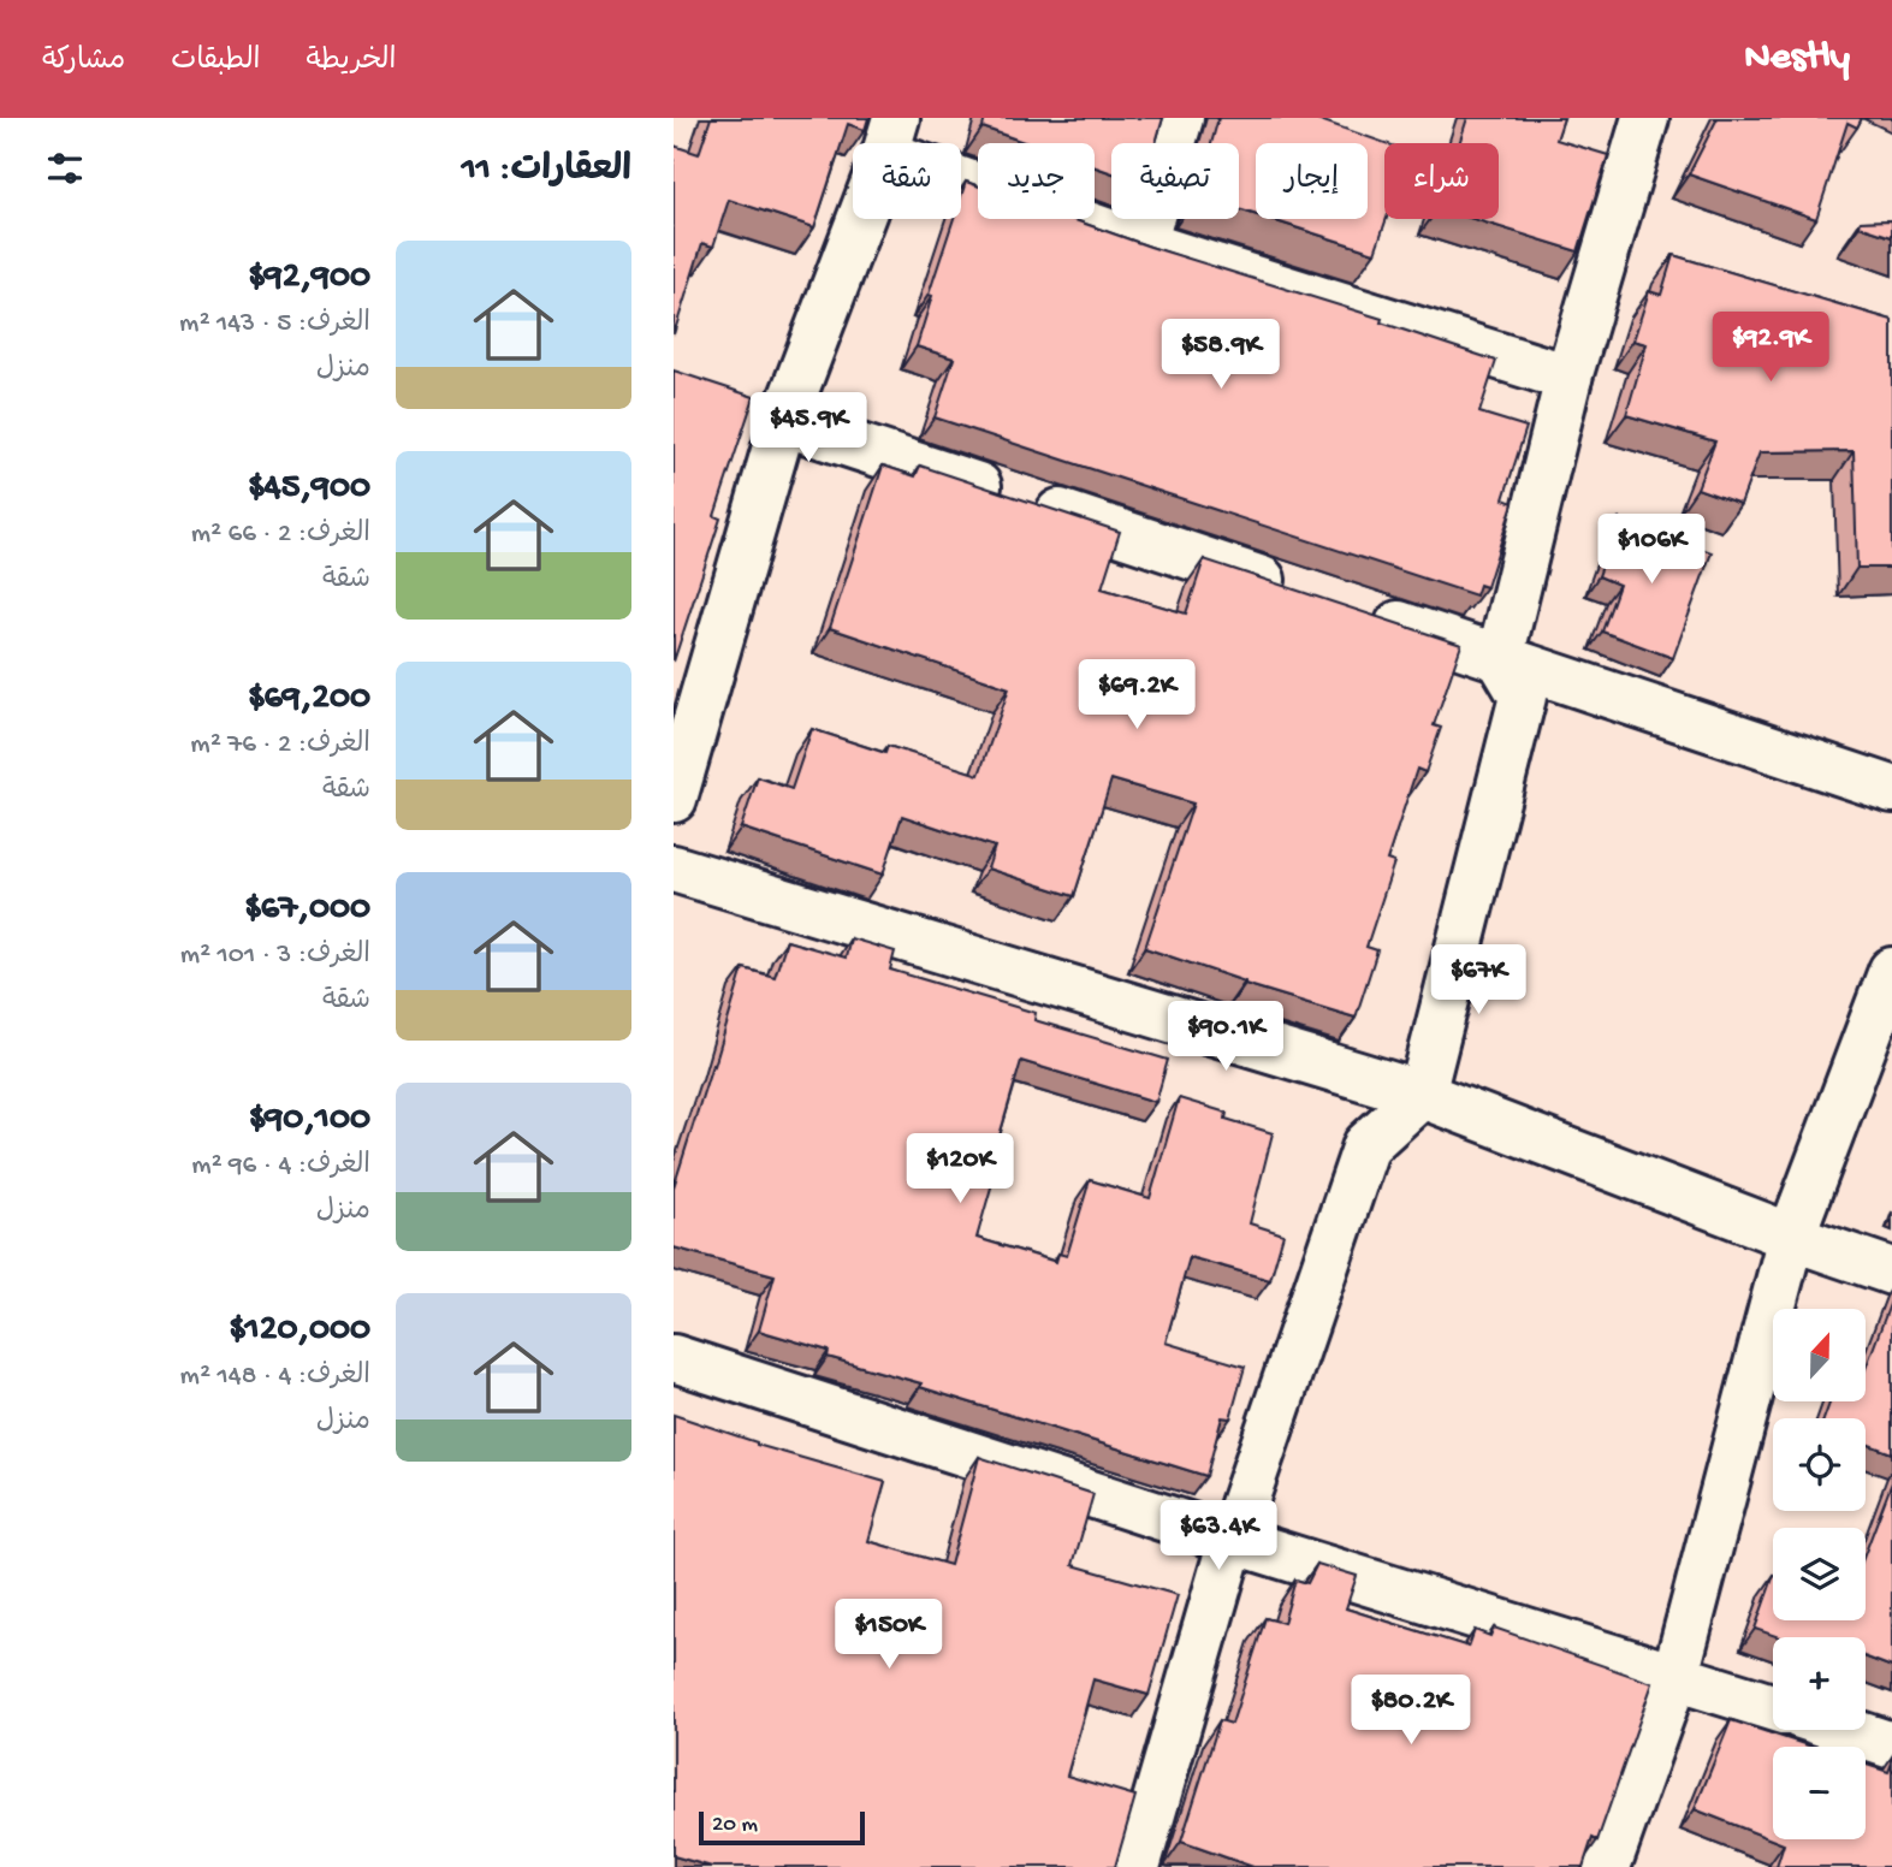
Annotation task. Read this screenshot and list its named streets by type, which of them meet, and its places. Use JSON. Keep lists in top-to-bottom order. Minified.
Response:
{"scale_bar":"20 m","north":"top","page":{"header":"Nestly","nav":["الخريطة","الطبقات","مشاركة"],"heading":"العقارات: 11","chip":["شراء","إيجار","تصفية","جديد","شقة"],"list":[{"name":"$92,900","note":"الغرف: 5 · 143 m² · منزل"},{"name":"$45,900","note":"الغرف: 2 · 66 m² · شقة"},{"name":"$69,200","note":"الغرف: 2 · 76 m² · شقة"},{"name":"$67,000","note":"الغرف: 3 · 101 m² · شقة"},{"name":"$90,100","note":"الغرف: 4 · 96 m² · منزل"},{"name":"$120,000","note":"الغرف: 4 · 148 m² · منزل"}],"price":["$92.9K","$58.9K","$45.9K","$106K","$69.2K","$67K","$90.1K","$120K","$63.4K","$150K","$80.2K"],"map_buttons":["+","−"],"scale":"20 m"}}
